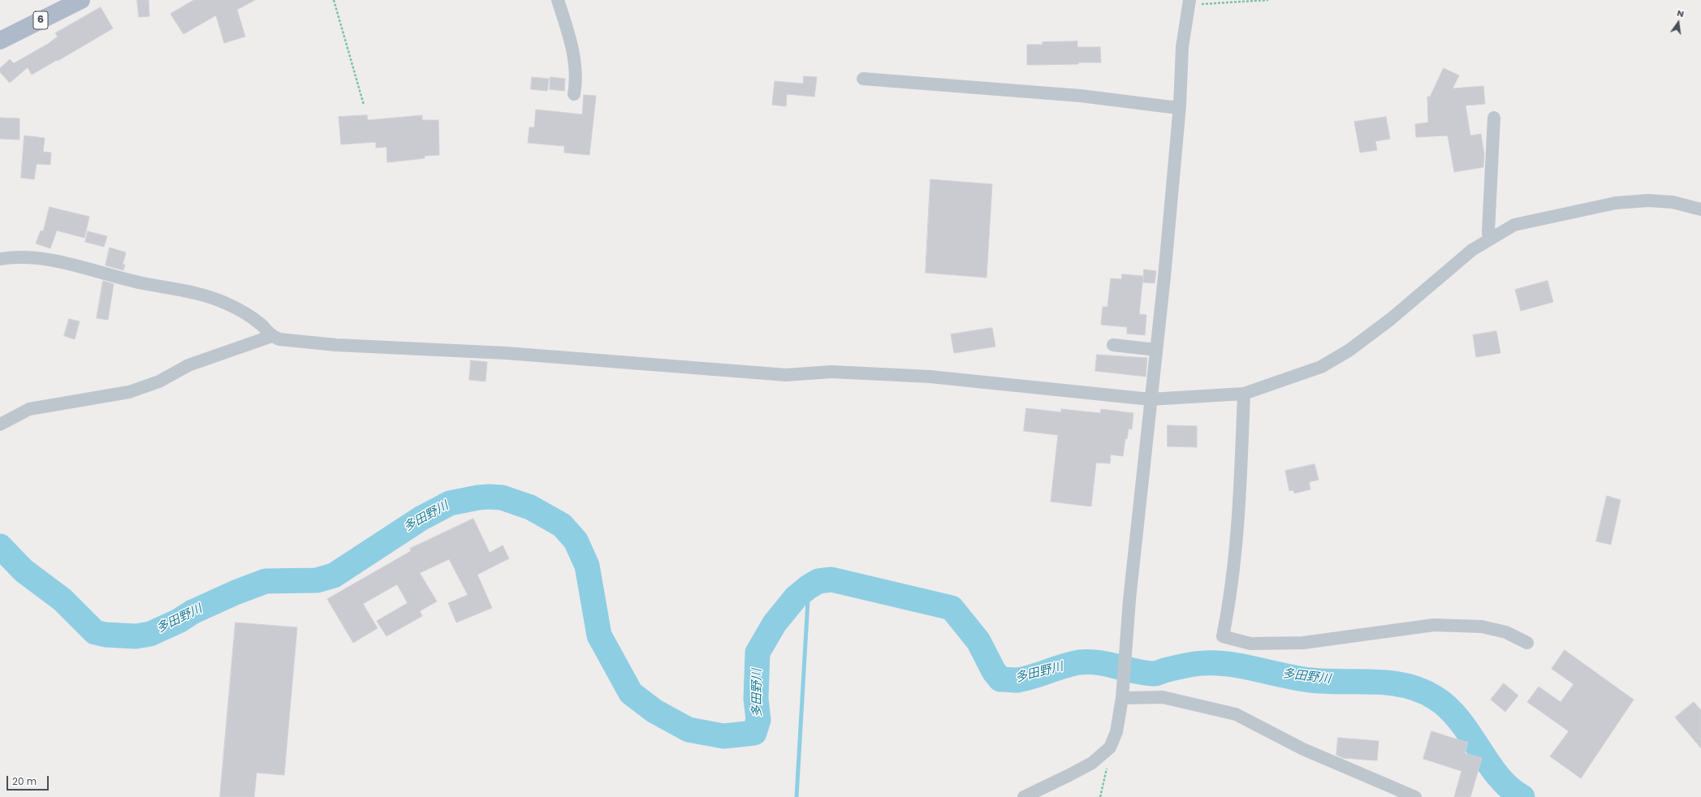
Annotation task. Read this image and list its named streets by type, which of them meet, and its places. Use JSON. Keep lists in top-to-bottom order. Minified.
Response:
{"streets":{"main road":["6"]},"water":["多田野川"],"scale_bar":"20 m","north":"top"}
